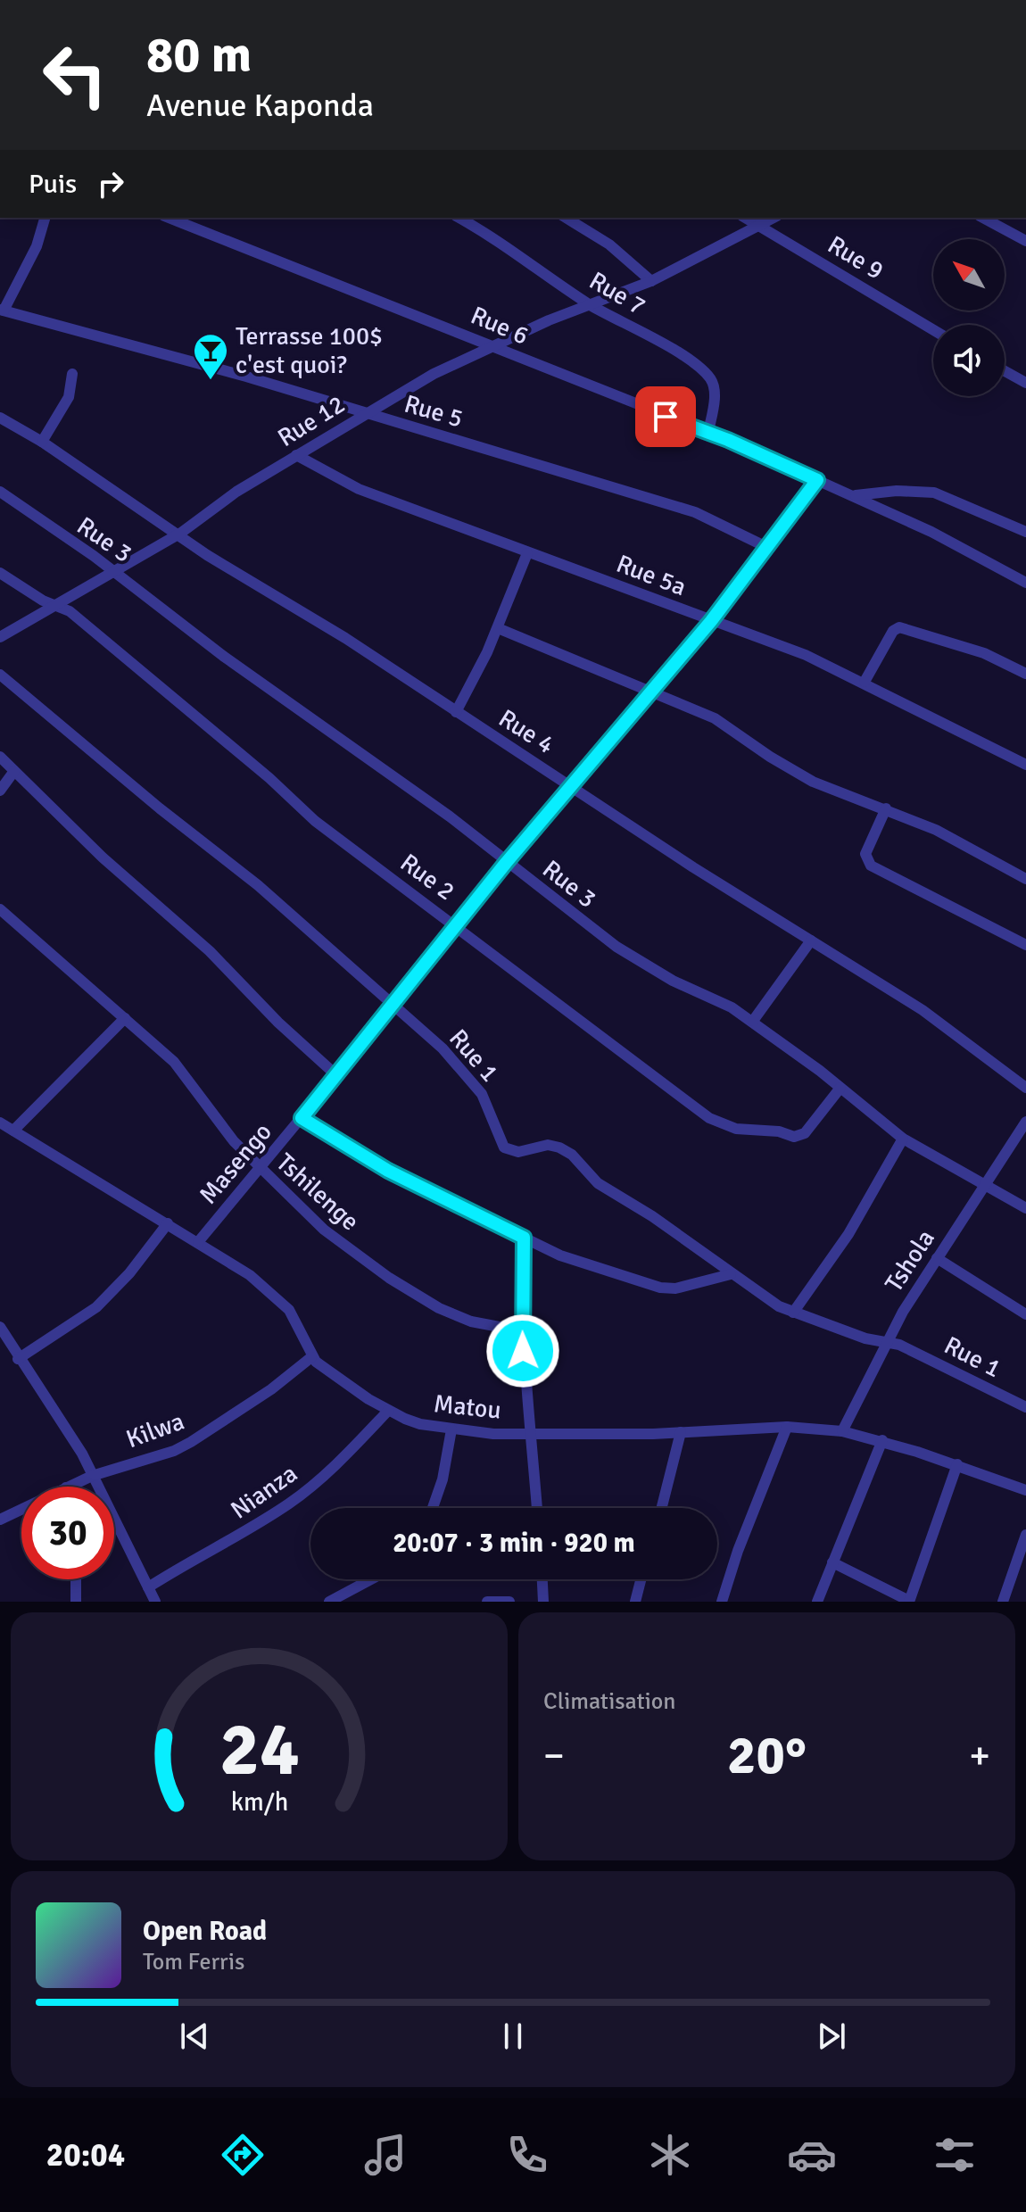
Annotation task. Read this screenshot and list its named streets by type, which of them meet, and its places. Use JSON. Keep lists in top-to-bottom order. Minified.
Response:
{"streets":{"street":["Rue 9","Rue 7","Rue 6","Rue 5","Rue 12","Rue 3","Rue 5a","Rue 4","Rue 2","Rue 1","Masengo","Tshilenge","Tshola","Matou","Kilwa","Nianza"]},"crossings":[["Rue 9","Rue 12"],["Rue 7","Rue 6"],["Rue 7","Rue 12"],["Rue 6","Rue 12"],["Rue 6","Masengo"],["Rue 5","Rue 12"],["Rue 5","Masengo"],["Rue 12","Rue 3"],["Rue 12","Rue 5a"],["Rue 12","Rue 4"],["Rue 12","Rue 2"],["Rue 3","Rue 2"],["Rue 3","Masengo"],["Rue 3","Tshola"],["Rue 5a","Masengo"],["Rue 4","Masengo"],["Rue 2","Masengo"],["Rue 1","Masengo"],["Rue 1","Tshola"],["Masengo","Tshilenge"],["Tshola","Matou"],["Matou","Kilwa"],["Matou","Nianza"]],"places":{"bar":["Terrasse 100$ c'est quoi?"]},"north":"top left","page":{"turn":["80 m","Avenue Kaponda"],"then":"Puis","limit":"30","trip":"20:07 · 3 min · 920 m","tile":"Climatisation","heat":["−","20°","+"],"song":["Open Road","Tom Ferris"],"tabs":"20:04","gauge":["24","km/h"]}}
